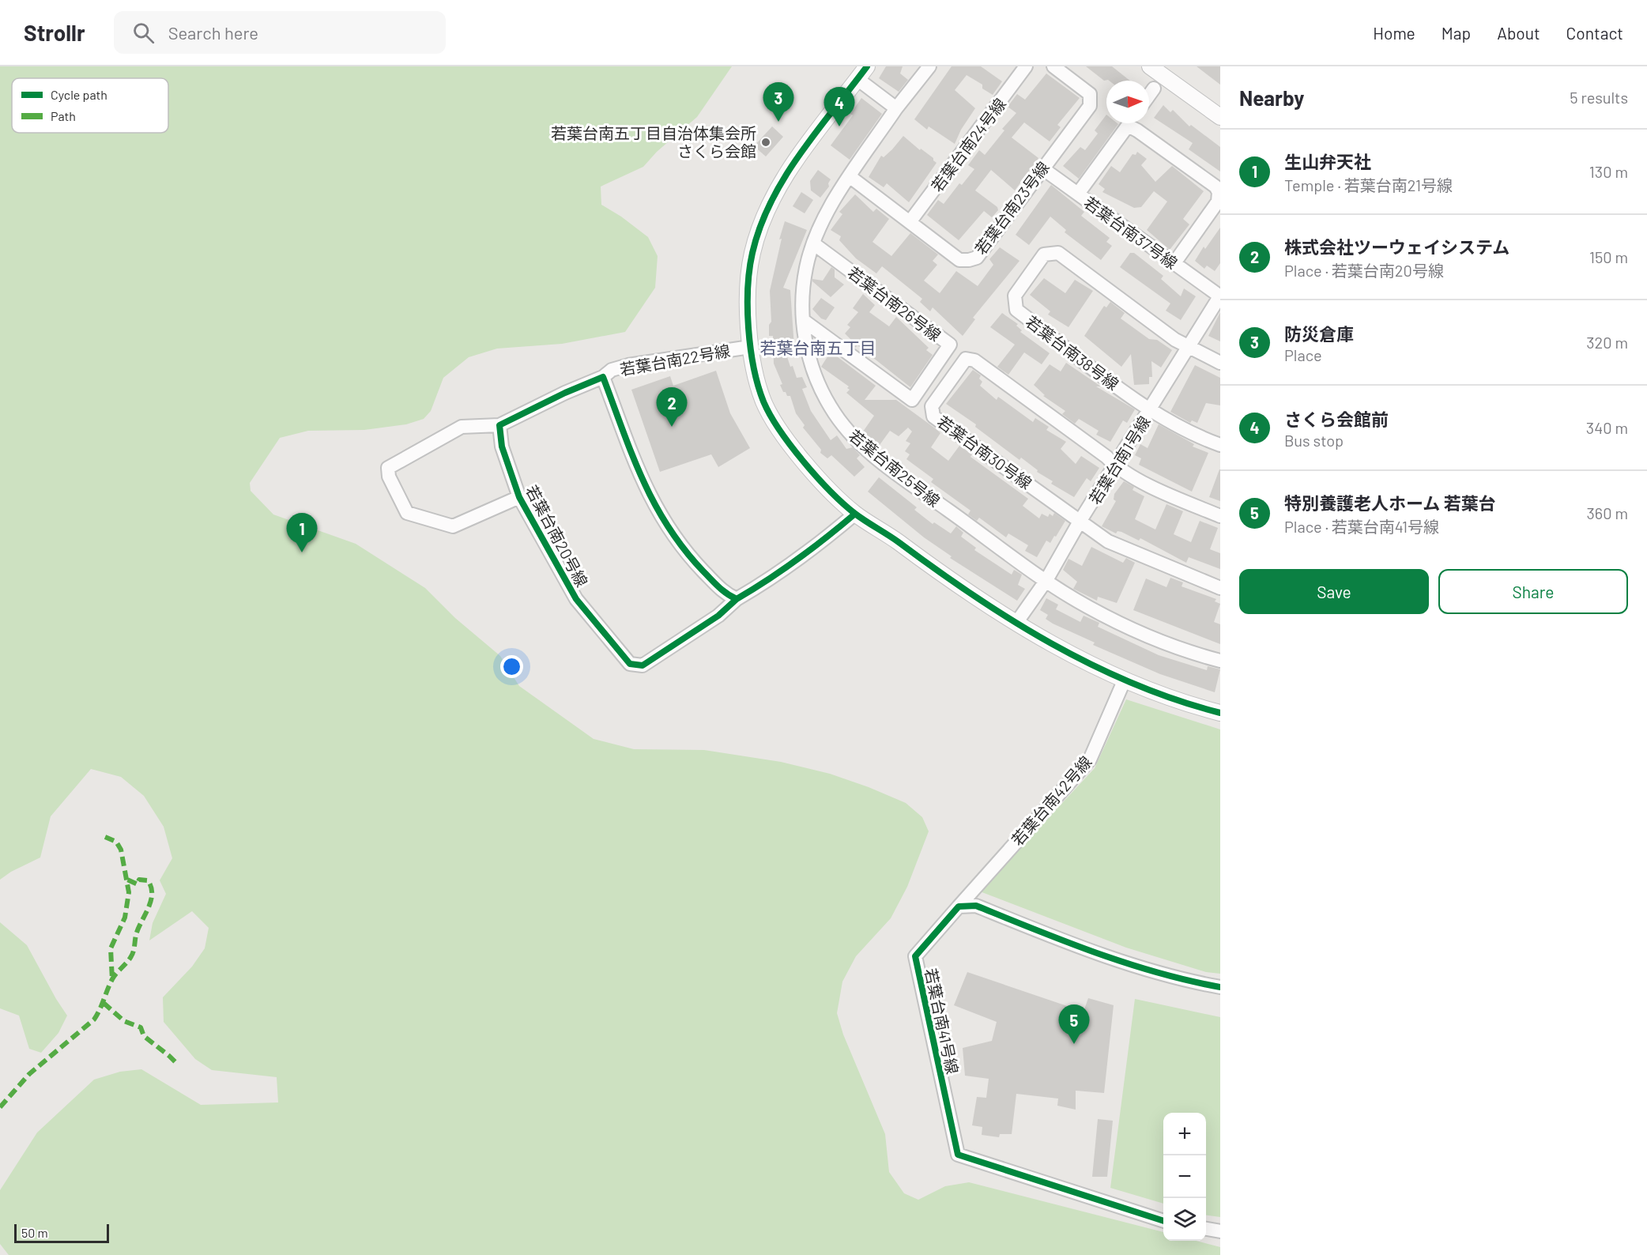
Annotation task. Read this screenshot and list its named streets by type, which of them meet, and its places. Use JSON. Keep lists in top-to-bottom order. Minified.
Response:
{"streets":{"street":["若葉台南24号線","若葉台南23号線","若葉台南37号線","若葉台南26号線","若葉台南38号線","若葉台南22号線","若葉台南30号線","若葉台南1号線","若葉台南25号線","若葉台南20号線","若葉台南42号線","若葉台南41号線"]},"crossings":[["若葉台南24号線","若葉台南23号線"],["若葉台南23号線","若葉台南37号線"],["若葉台南23号線","若葉台南25号線"],["若葉台南37号線","若葉台南1号線"],["若葉台南26号線","若葉台南25号線"],["若葉台南38号線","若葉台南1号線"],["若葉台南30号線","若葉台南1号線"],["若葉台南1号線","若葉台南25号線"],["若葉台南42号線","若葉台南41号線"]],"districts":["若葉台南五丁目"],"places":["若葉台南五丁目自治体集会所 さくら会館"],"legend":["Cycle path","Path"],"scale_bar":"50 m","north":"right","page":{"header":"Strollr","search":"Search here","nav":["Home","Map","About","Contact"],"heading":["Nearby","5 results"],"pins":["3","4","2","1","5"],"list":[{"mark":"1","name":"生山弁天社","note":"Temple · 若葉台南21号線","value":"130 m"},{"mark":"2","name":"株式会社ツーウェイシステム","note":"Place · 若葉台南20号線","value":"150 m"},{"mark":"3","name":"防災倉庫","note":"Place","value":"320 m"},{"mark":"4","name":"さくら会館前","note":"Bus stop","value":"340 m"},{"mark":"5","name":"特別養護老人ホーム 若葉台","note":"Place · 若葉台南41号線","value":"360 m"}],"buttons":["Save","Share"],"map_buttons":["+","−"],"scale":"50 m"}}
